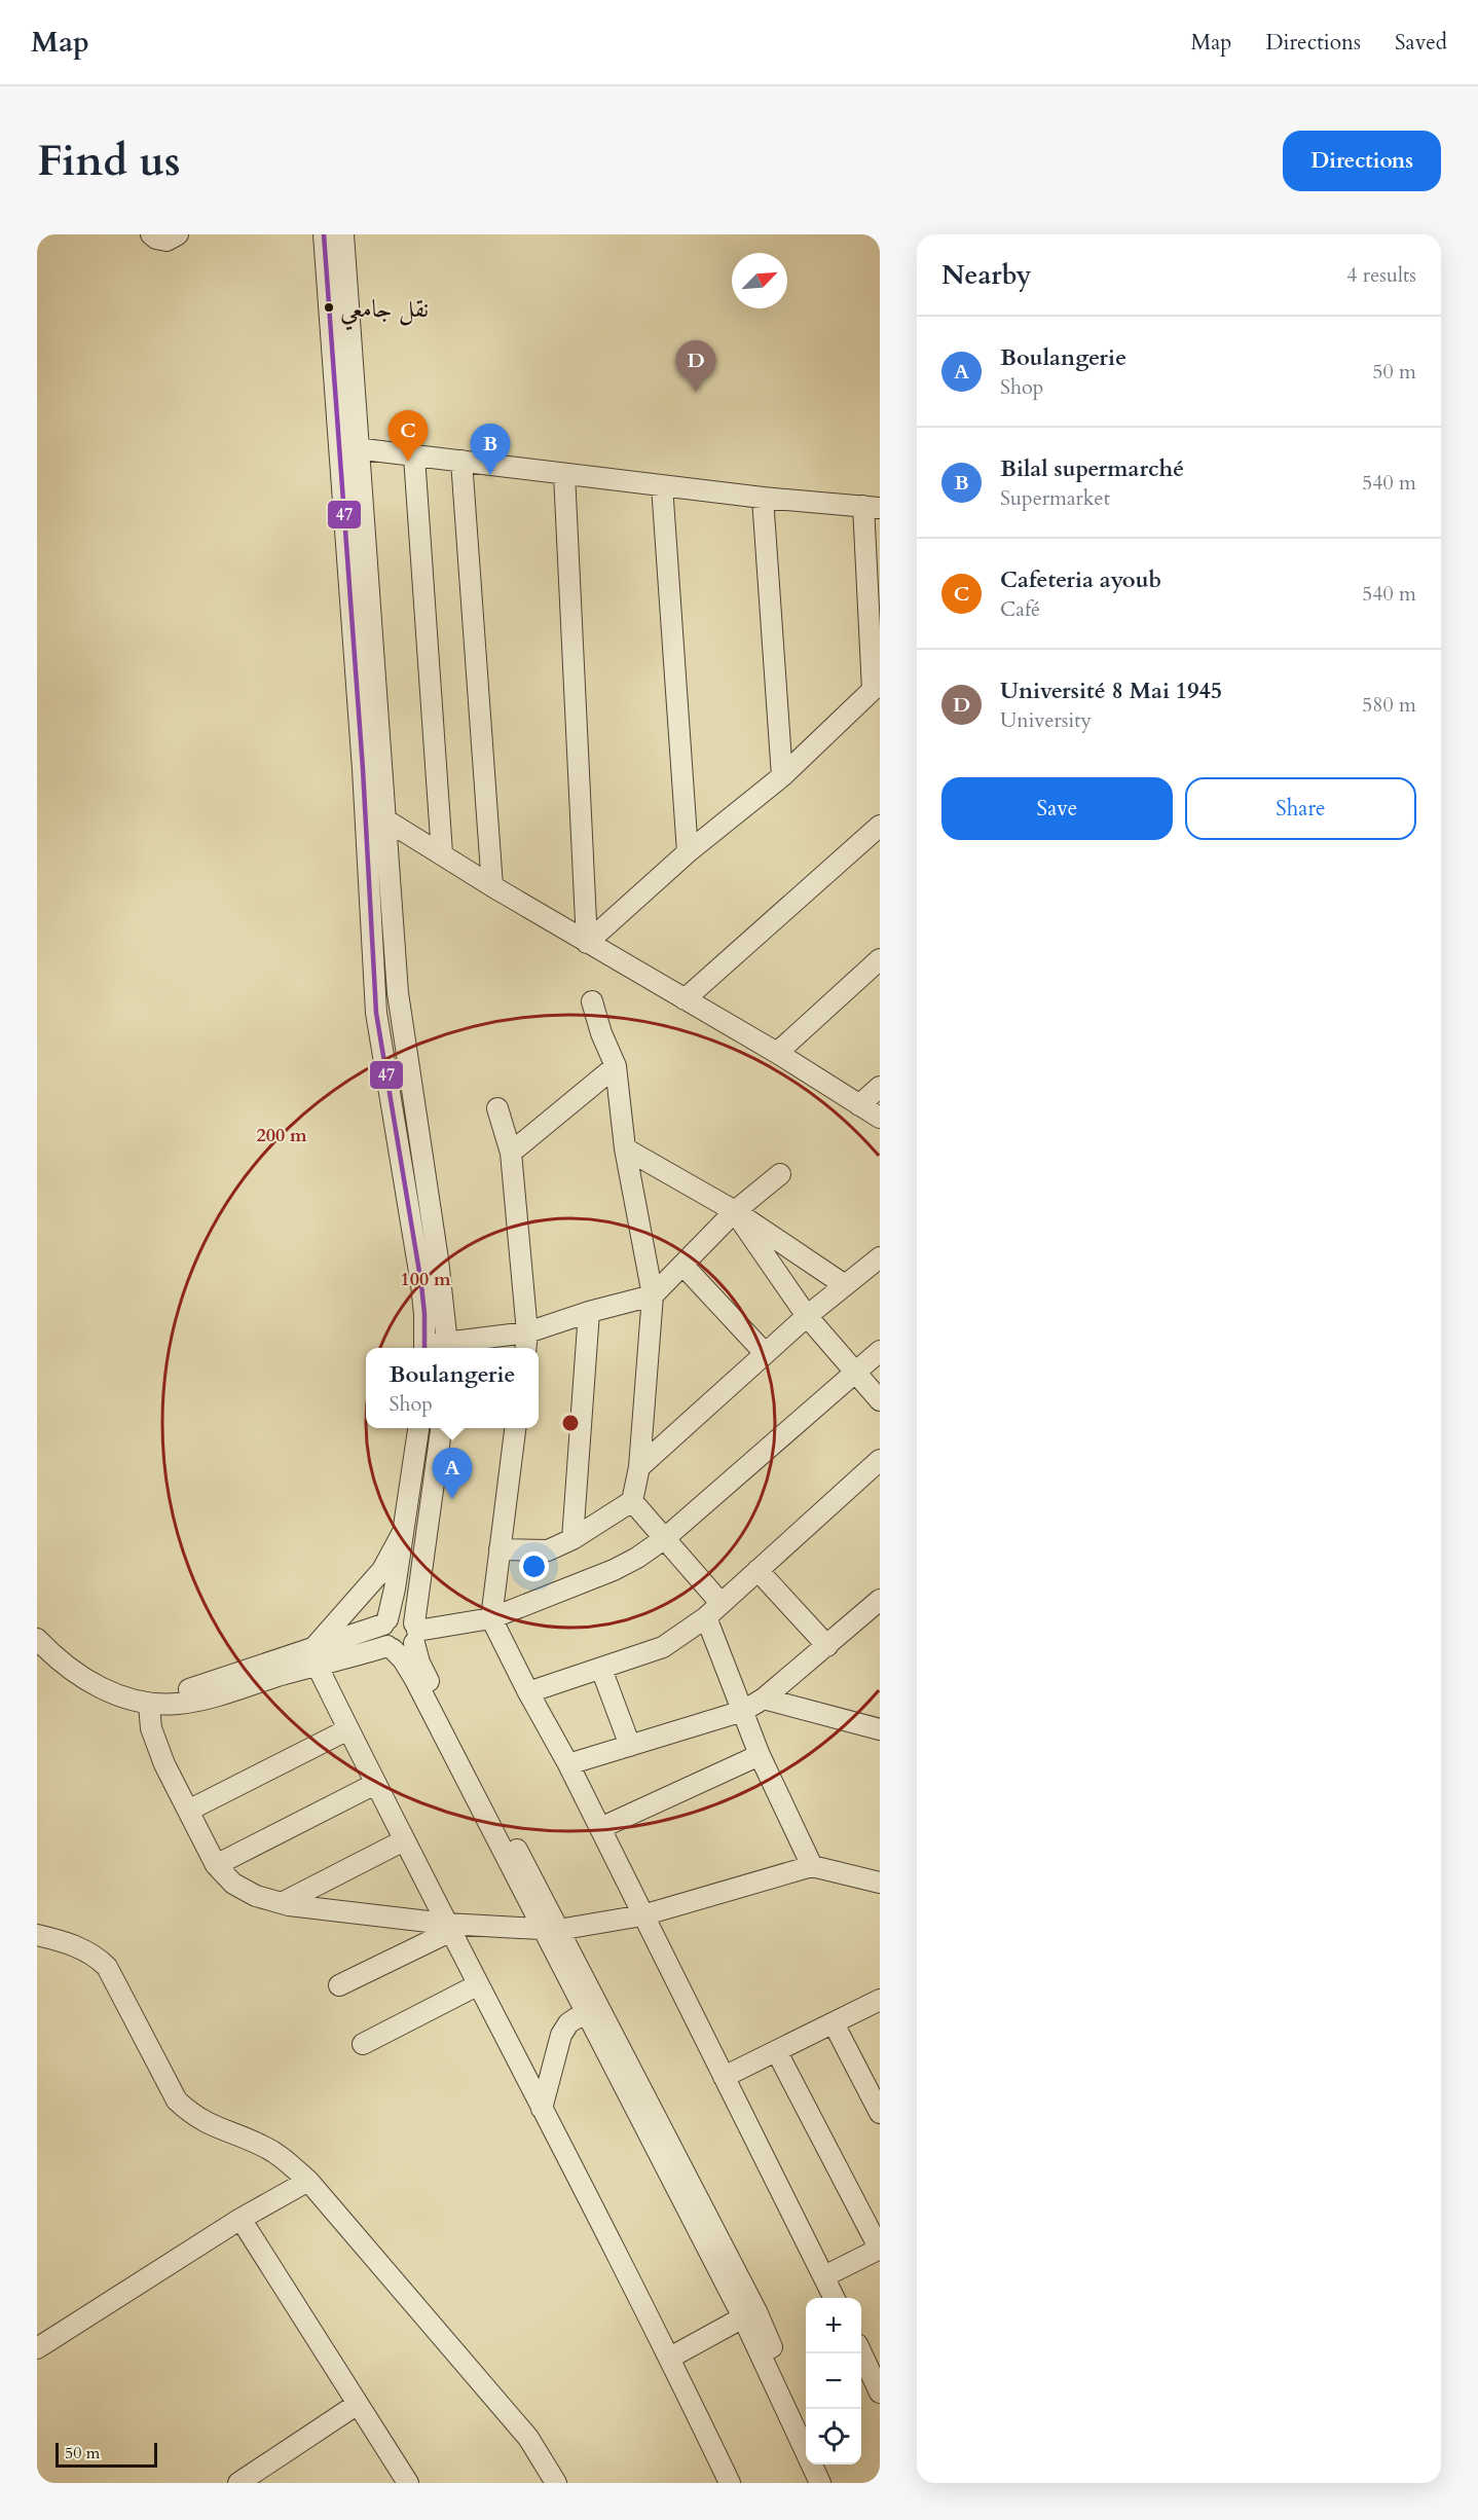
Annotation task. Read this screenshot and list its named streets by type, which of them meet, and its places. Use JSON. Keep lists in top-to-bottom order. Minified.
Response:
{"places":["نقل جامعي"],"lines":["transit line 47"],"scale_bar":"50 m","north":"top right","page":{"header":"Map","nav":["Map","Directions","Saved"],"buttons":["Directions",["Save","Share"]],"title":"Find us","heading":["Nearby","4 results"],"list":[{"mark":"A","name":"Boulangerie","note":"Shop","value":"50 m"},{"mark":"B","name":"Bilal supermarché","note":"Supermarket","value":"540 m"},{"mark":"C","name":"Cafeteria ayoub","note":"Café","value":"540 m"},{"mark":"D","name":"Université 8 Mai 1945","note":"University","value":"580 m"}],"pins":["D","C","B","A"],"popup":["Boulangerie","Shop"],"map_buttons":["+","−"],"scale":"50 m"},"rings":["200 m","100 m"]}
